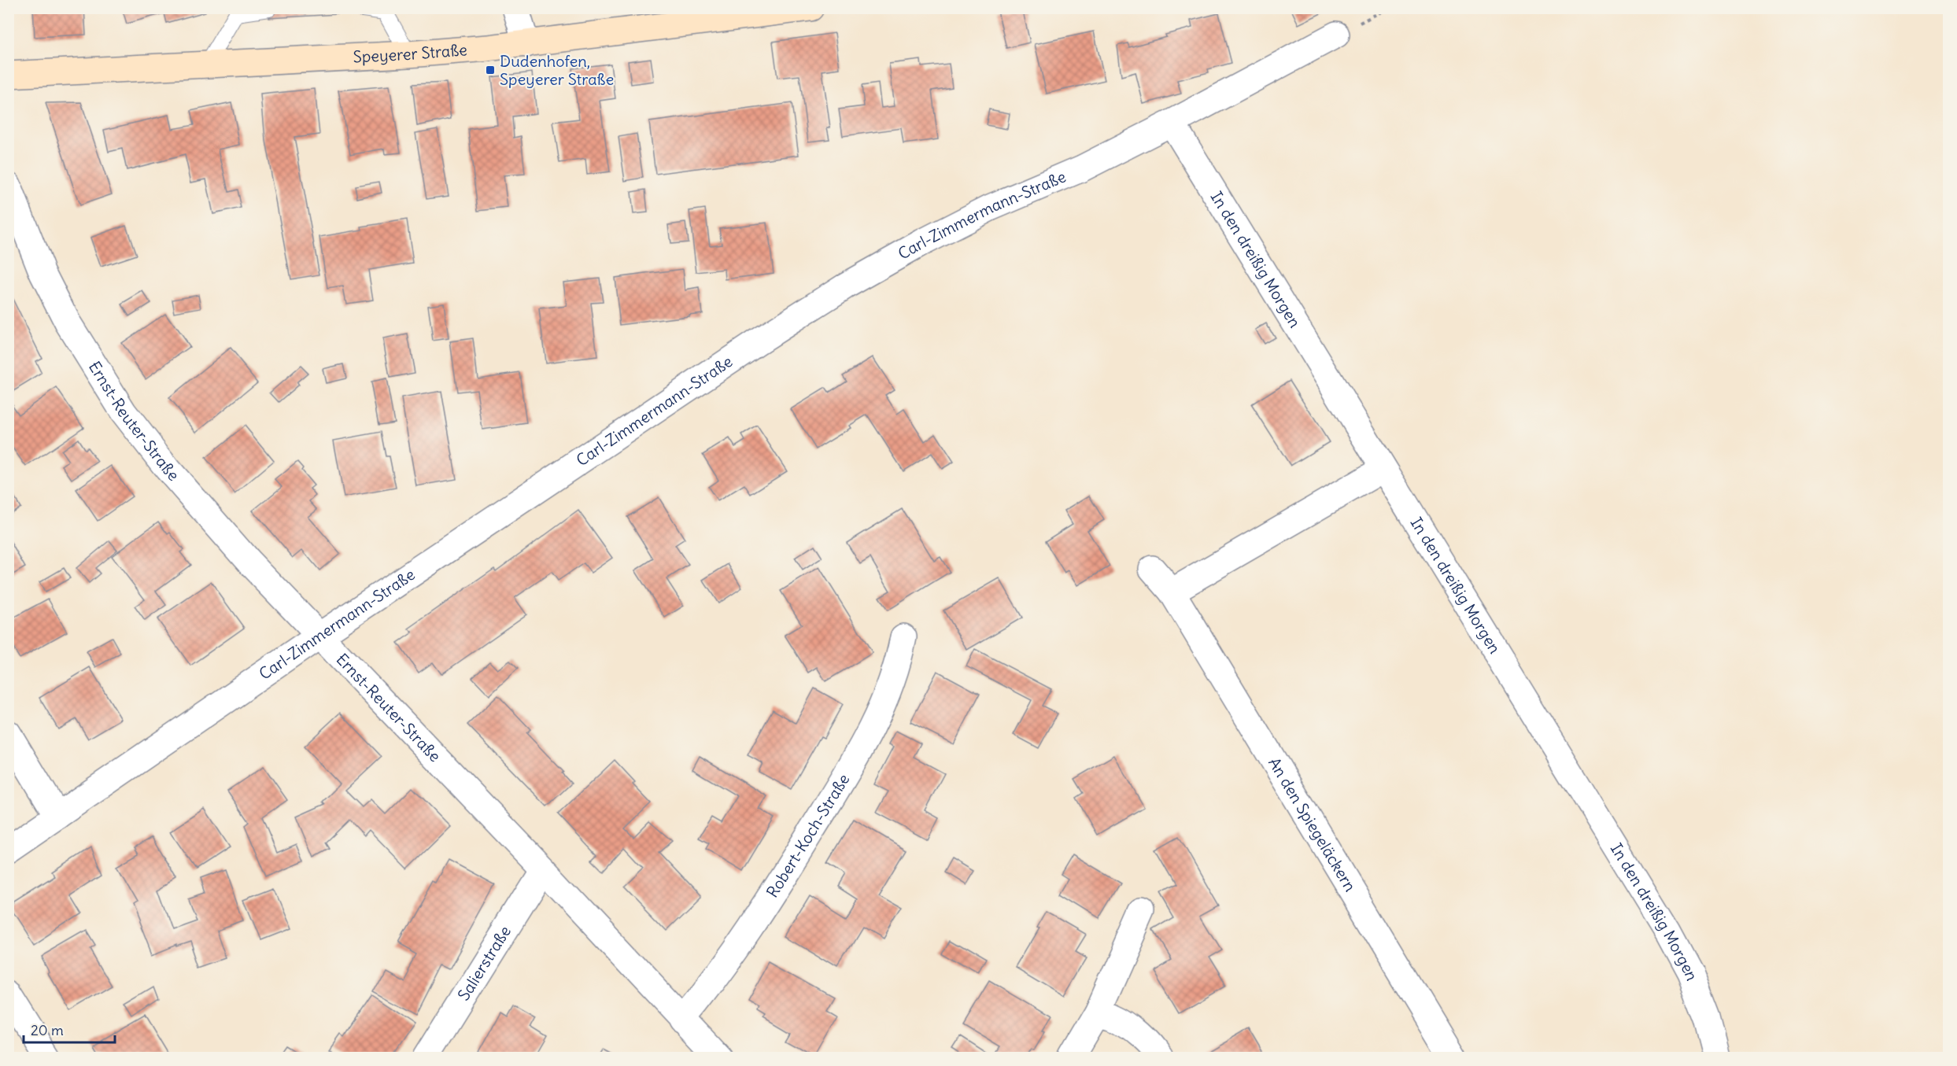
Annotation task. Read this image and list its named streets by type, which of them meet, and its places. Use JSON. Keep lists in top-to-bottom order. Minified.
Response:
{"streets":{"main road":["Speyerer Straße"],"street":["Carl-Zimmermann-Straße","In den dreißig Morgen","Ernst-Reuter-Straße","An den Spiegeläckern","Robert-Koch-Straße","Salierstraße"]},"crossings":[["Carl-Zimmermann-Straße","In den dreißig Morgen"],["Carl-Zimmermann-Straße","Ernst-Reuter-Straße"],["Ernst-Reuter-Straße","Robert-Koch-Straße"],["Ernst-Reuter-Straße","Salierstraße"]],"places":{"transit":["Dudenhofen, Speyerer Straße"]},"scale_bar":"20 m"}
